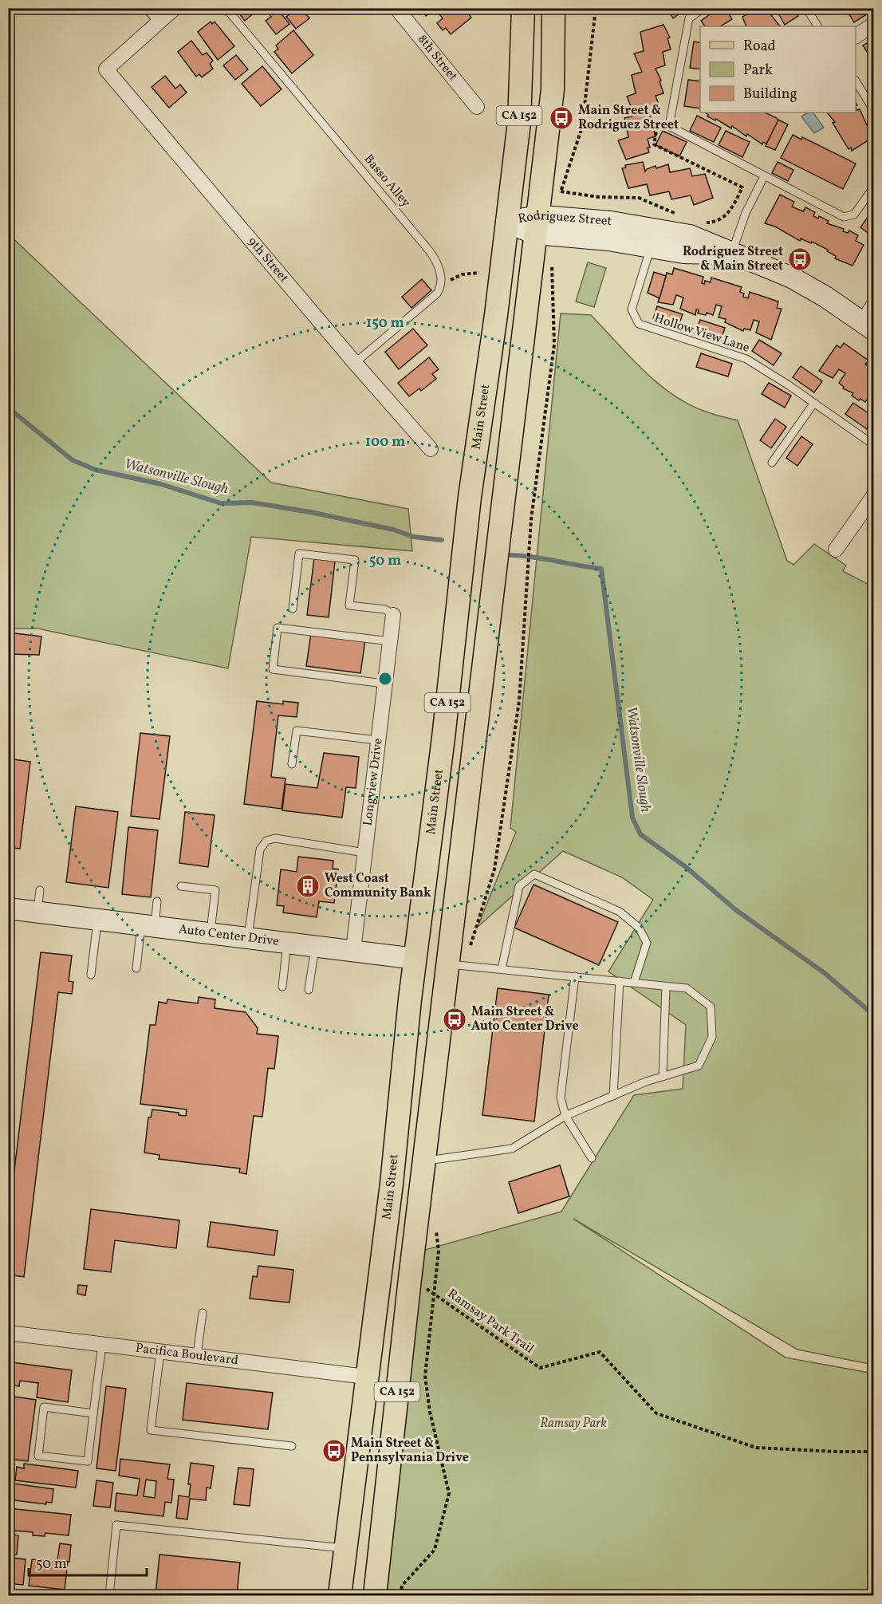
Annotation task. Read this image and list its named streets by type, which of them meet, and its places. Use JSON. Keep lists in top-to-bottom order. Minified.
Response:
{"streets":{"main road":["CA 152","Main Street","Auto Center Drive"],"street":["8th Street","Rodriguez Street","9th Street","Longview Drive","Pacifica Boulevard"],"lane":["Basso Alley","Hollow View Lane"],"path":["Ramsay Park Trail"]},"crossings":[["CA 152","Rodriguez Street"],["CA 152","Auto Center Drive"],["CA 152","Ramsay Park Trail"],["Rodriguez Street","Hollow View Lane"],["Rodriguez Street","Main Street"],["Main Street","Auto Center Drive"],["Main Street","Pacifica Boulevard"],["Longview Drive","Auto Center Drive"]],"water":["Watsonville Slough"],"parks":["Ramsay Park"],"places":{"bus stop":["Main Street & Rodriguez Street","Rodriguez Street & Main Street","Main Street & Auto Center Drive","Main Street & Pennsylvania Drive"],"building":["West Coast Community Bank"]},"legend":["Road","Park","Building"],"scale_bar":"50 m","rings":["150 m","100 m","50 m"]}
